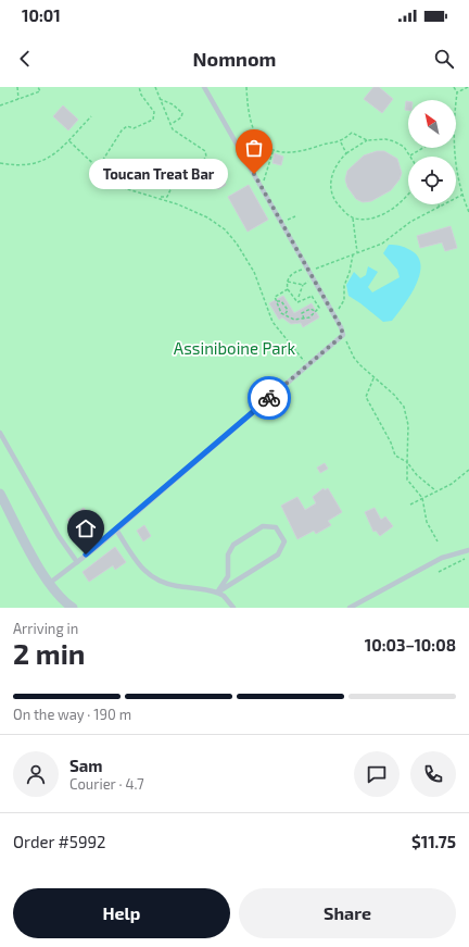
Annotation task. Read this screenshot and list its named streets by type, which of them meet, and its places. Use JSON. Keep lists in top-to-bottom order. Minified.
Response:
{"parks":["Assiniboine Park"],"places":["Toucan Treat Bar"],"north":"top left","page":{"status":"10:01","header":"Nomnom","bubble":"Toucan Treat Bar","heading":["2 min","Arriving in","10:03–10:08"],"panel":["Sam","Courier · 4.7","Order #5992","$11.75"],"bar":"On the way · 190 m","buttons":["Help","Share"]}}
